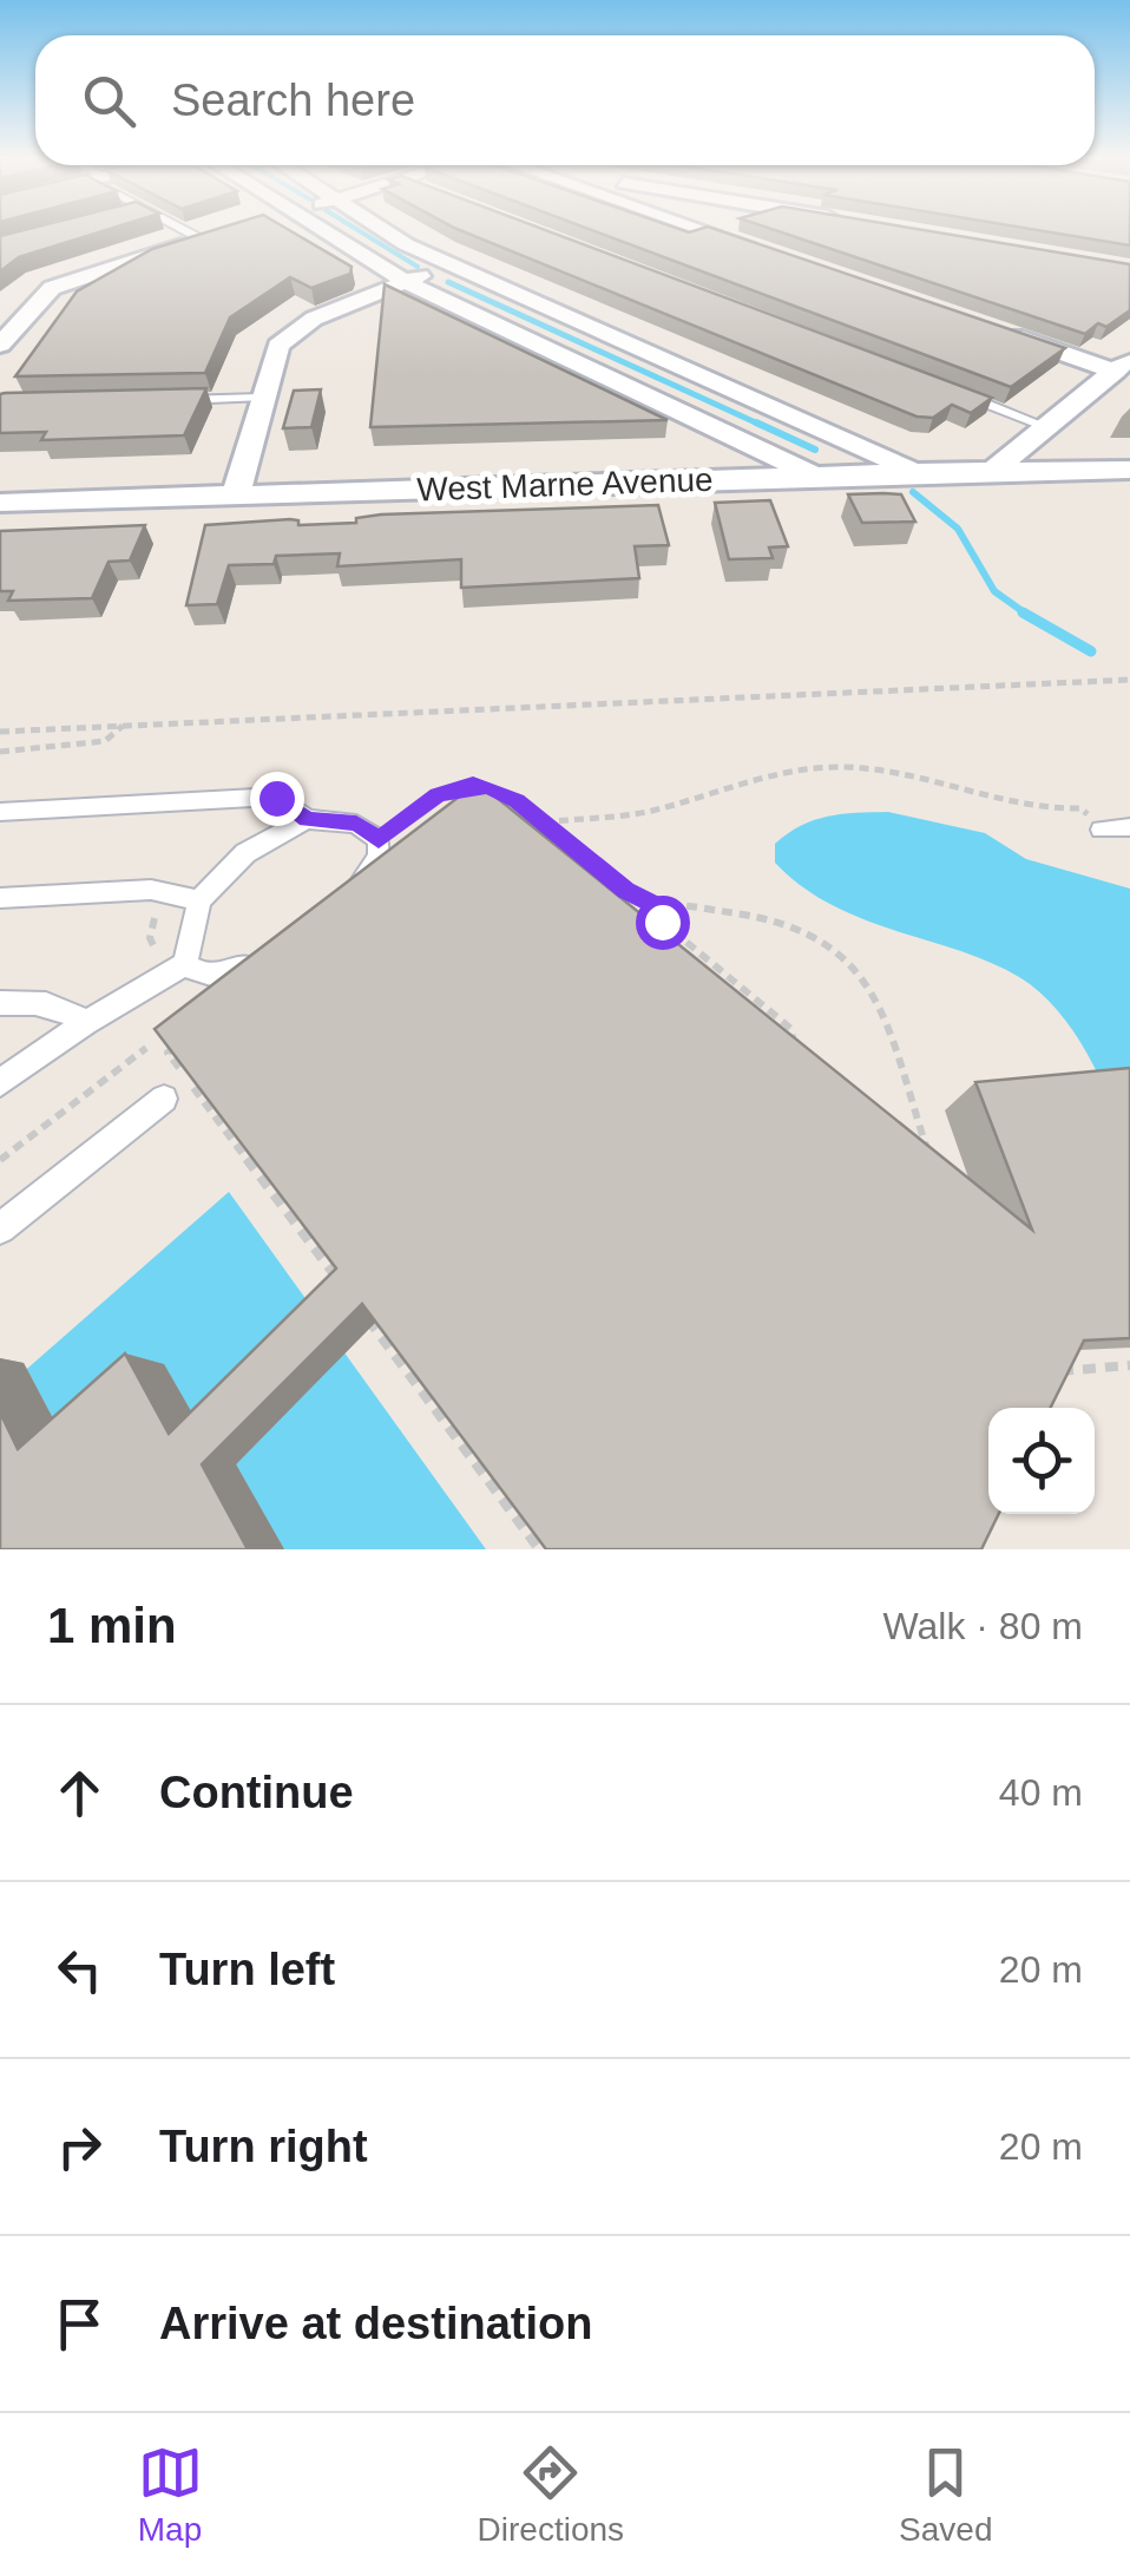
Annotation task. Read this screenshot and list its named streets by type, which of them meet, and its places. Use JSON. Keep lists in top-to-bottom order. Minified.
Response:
{"streets":{"street":["West Marne Avenue"]},"page":{"search":"Search here","heading":["1 min","Walk · 80 m"],"list":[["Continue","40 m"],["Turn left","20 m"],["Turn right","20 m"],"Arrive at destination"],"nav":["Map","Directions","Saved"]}}
